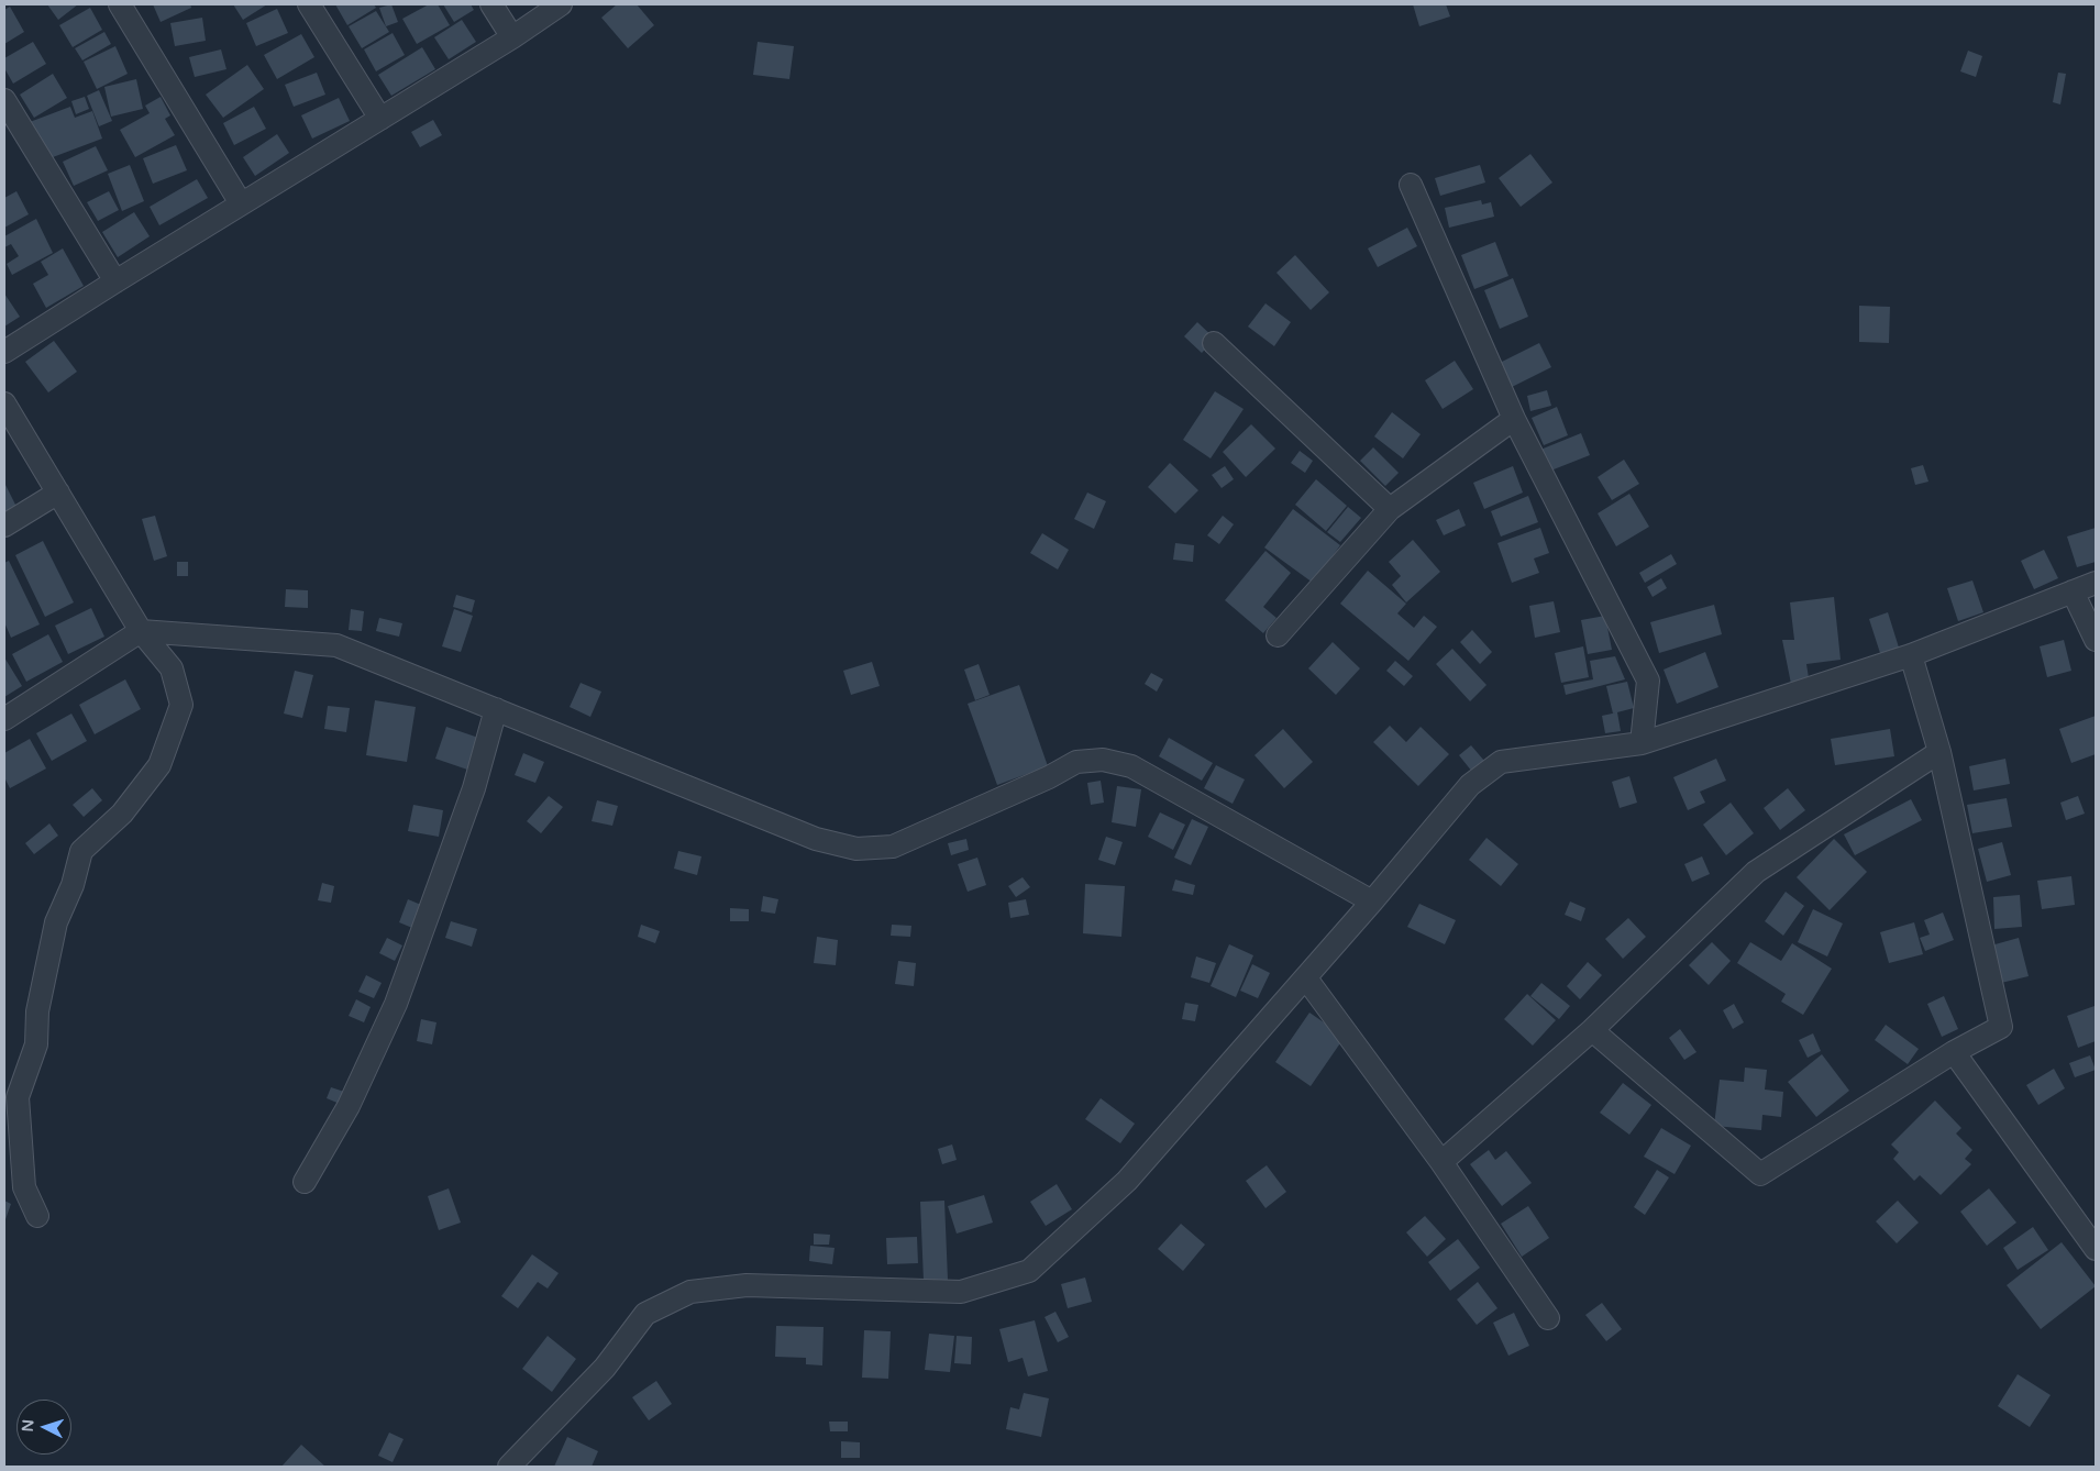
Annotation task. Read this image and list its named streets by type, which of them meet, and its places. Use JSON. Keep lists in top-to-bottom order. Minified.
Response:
{"north":"left"}
